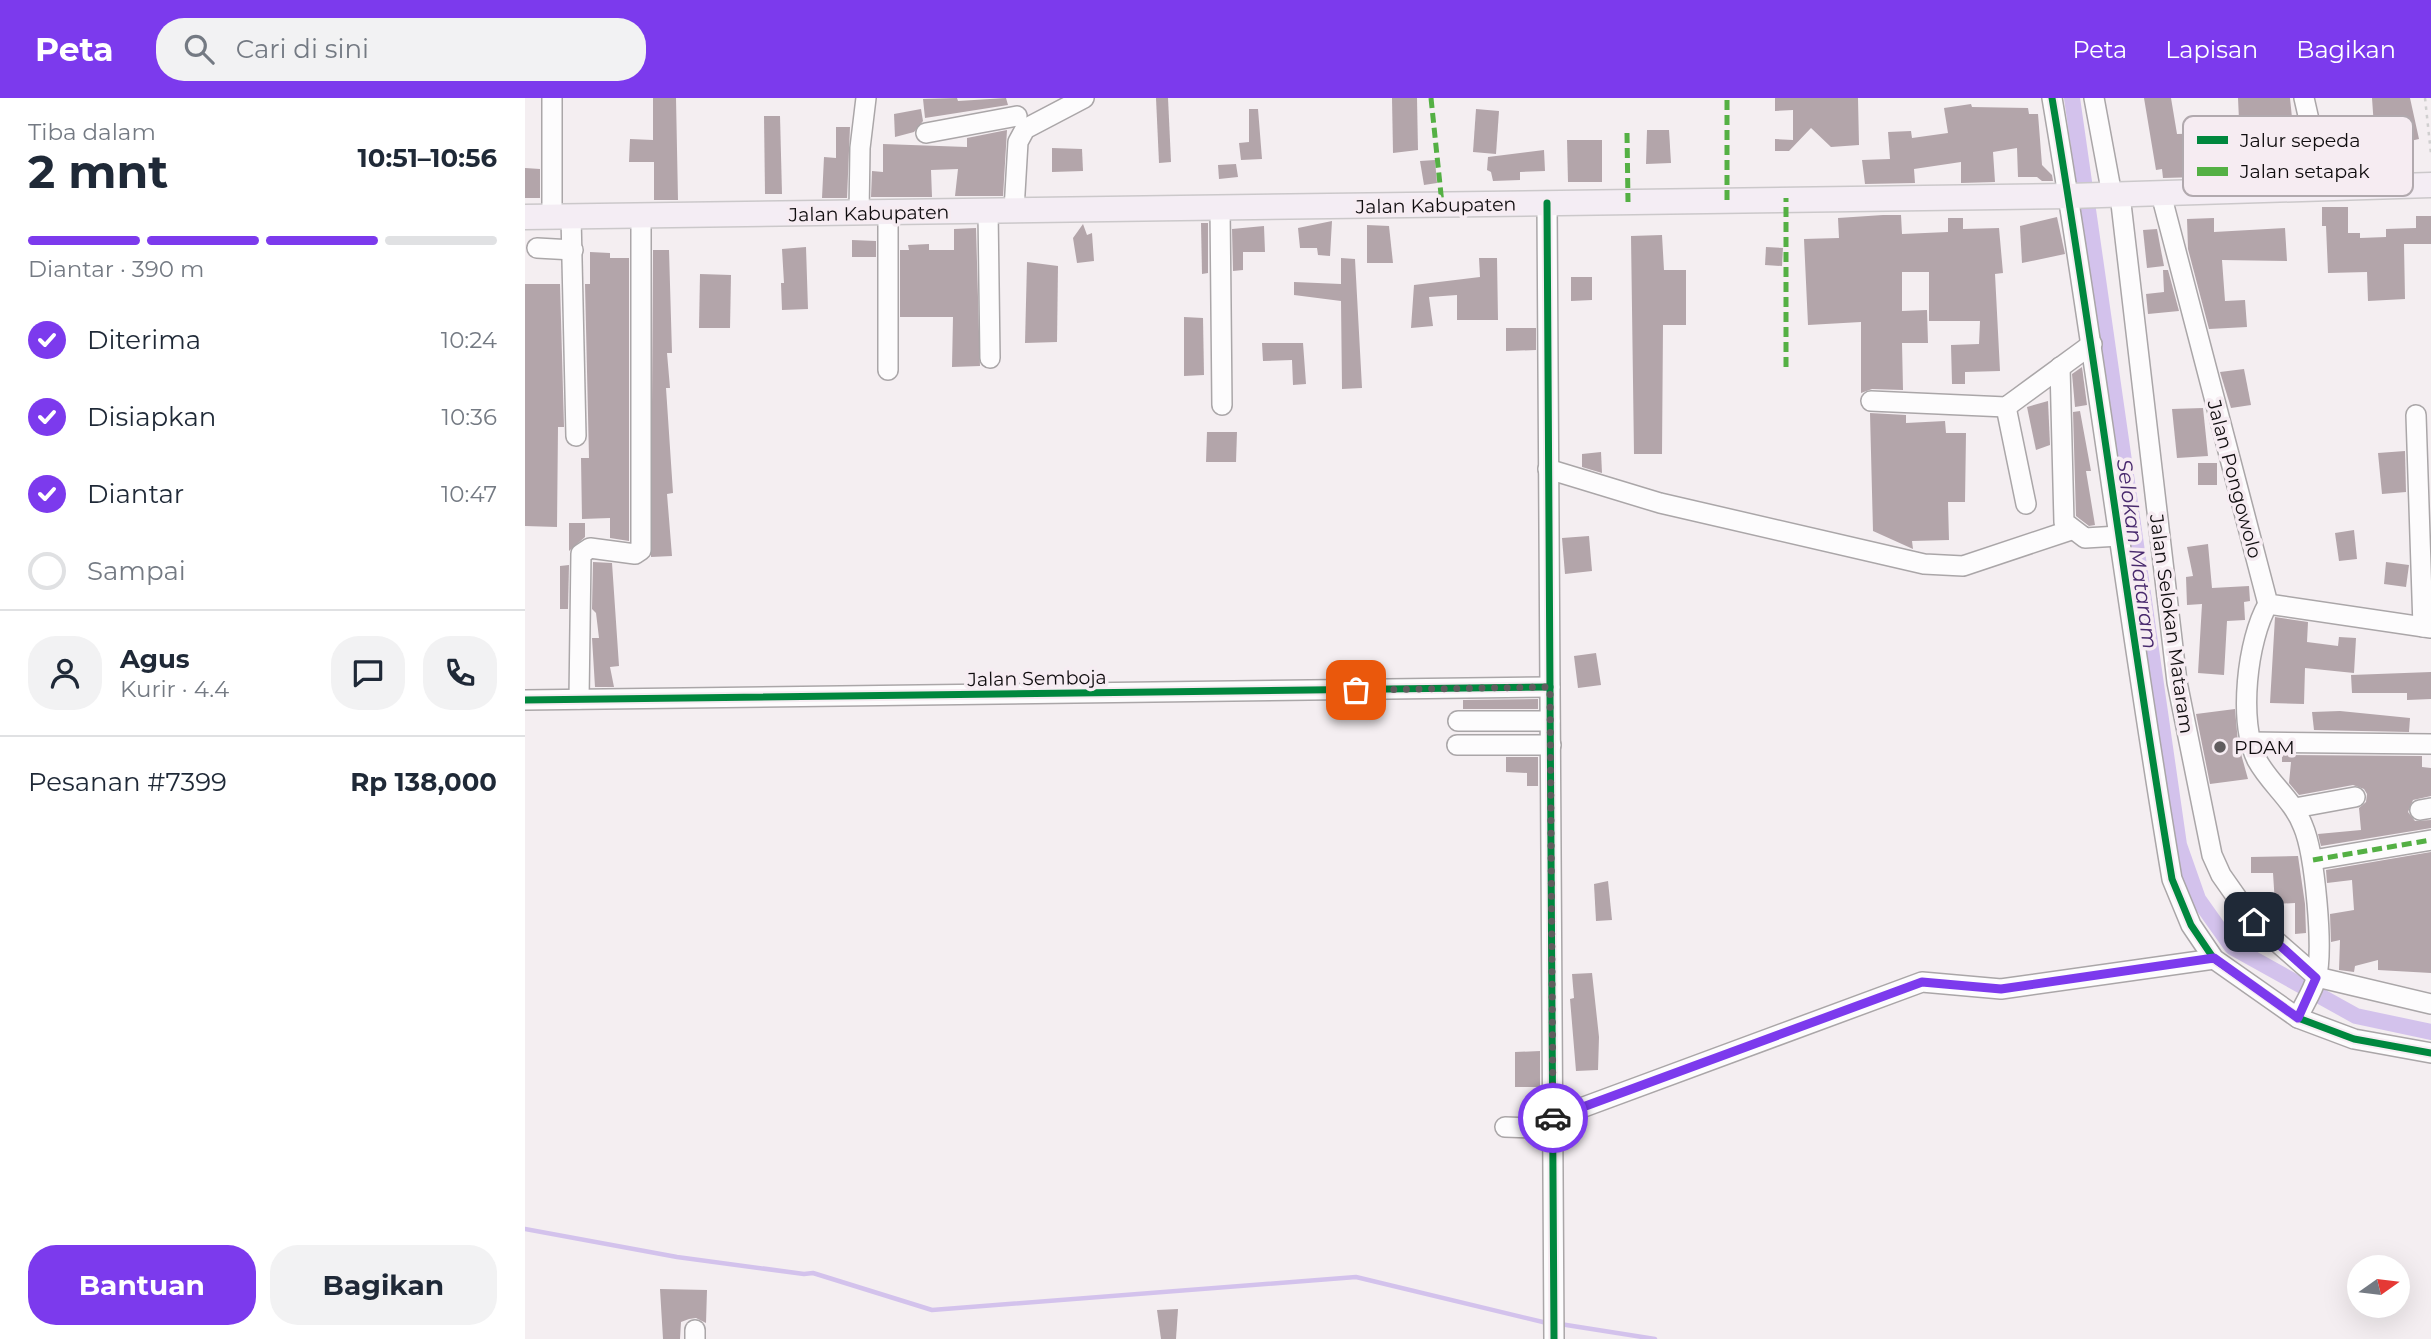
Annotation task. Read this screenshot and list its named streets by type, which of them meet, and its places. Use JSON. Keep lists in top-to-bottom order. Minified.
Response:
{"streets":{"main road":["Jalan Kabupaten"],"street":["Jalan Pongowolo","Jalan Selokan Mataram","Jalan Semboja"]},"crossings":[["Jalan Kabupaten","Jalan Pongowolo"],["Jalan Kabupaten","Jalan Selokan Mataram"]],"water":["Selokan Mataram"],"places":["PDAM"],"legend":["Jalur sepeda","Jalan setapak"],"north":"right","page":{"header":"Peta","search":"Cari di sini","nav":["Peta","Lapisan","Bagikan"],"heading":["2 mnt","Tiba dalam","10:51–10:56"],"panel":["Agus","Kurir · 4.4","Pesanan #7399","Rp 138,000"],"bar":"Diantar · 390 m","list":[["Diterima","10:24"],["Disiapkan","10:36"],["Diantar","10:47"],"Sampai"],"buttons":["Bantuan","Bagikan"]}}
